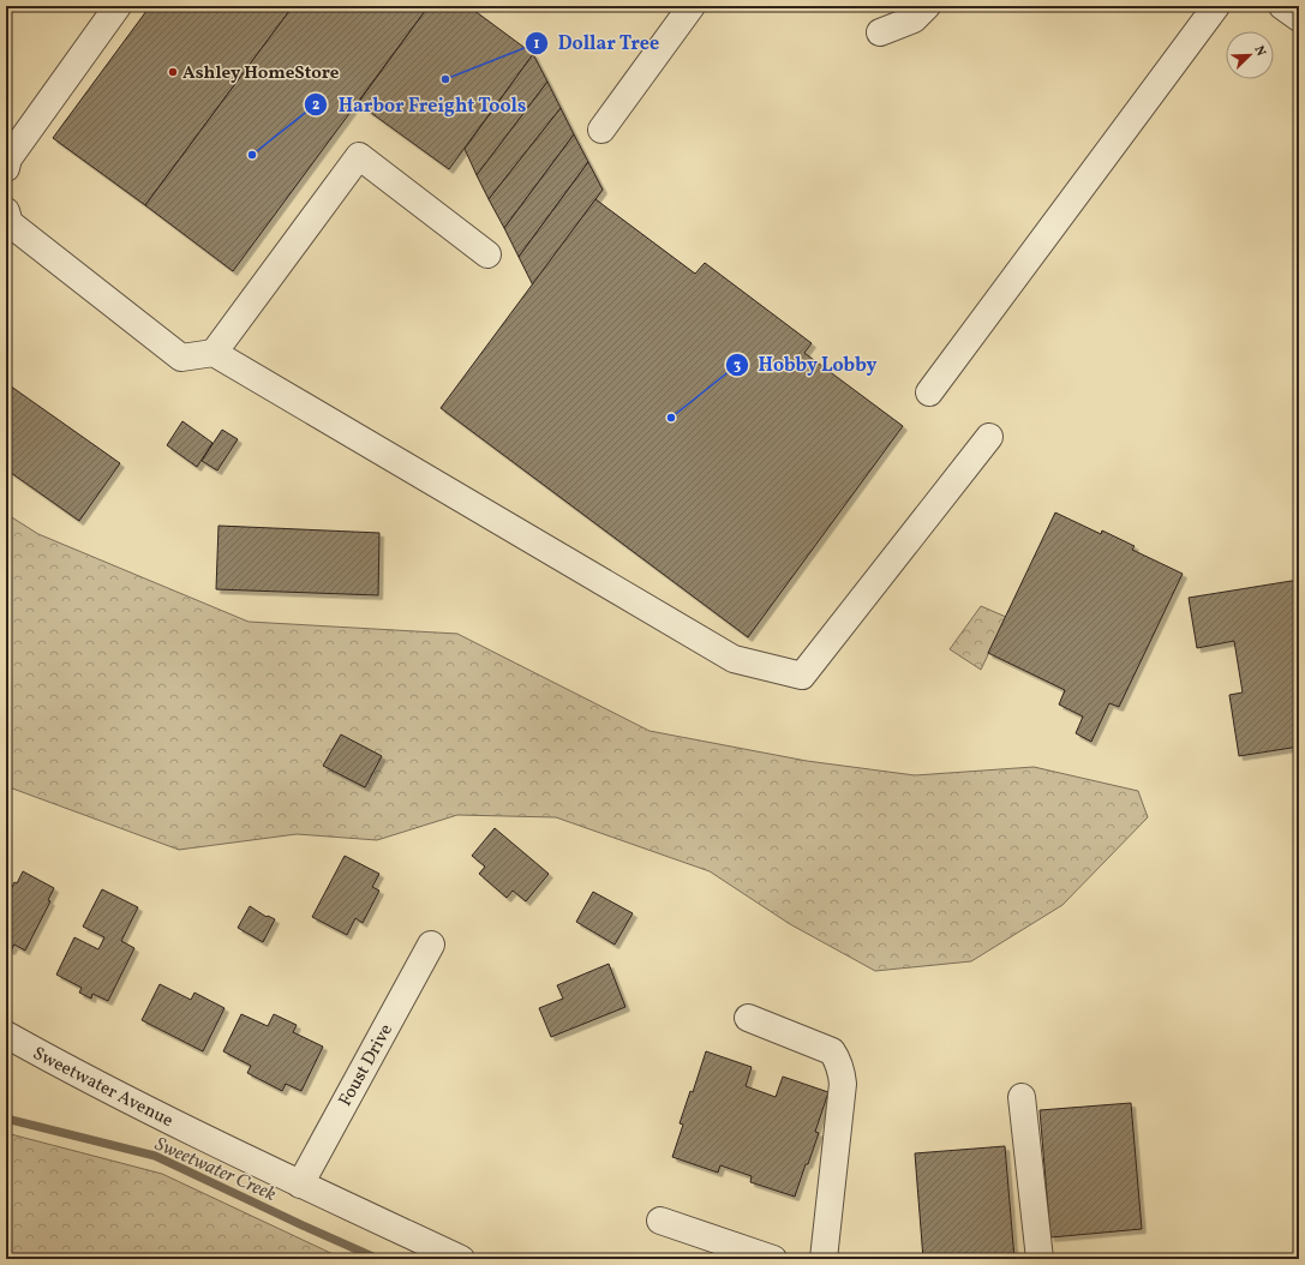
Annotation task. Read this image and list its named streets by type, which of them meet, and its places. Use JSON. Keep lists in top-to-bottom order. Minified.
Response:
{"streets":{"street":["Foust Drive","Sweetwater Avenue"]},"crossings":[["Foust Drive","Sweetwater Avenue"]],"water":["Sweetwater Creek"],"places":["Ashley HomeStore","Dollar Tree","Harbor Freight Tools","Hobby Lobby"],"north":"top right"}
